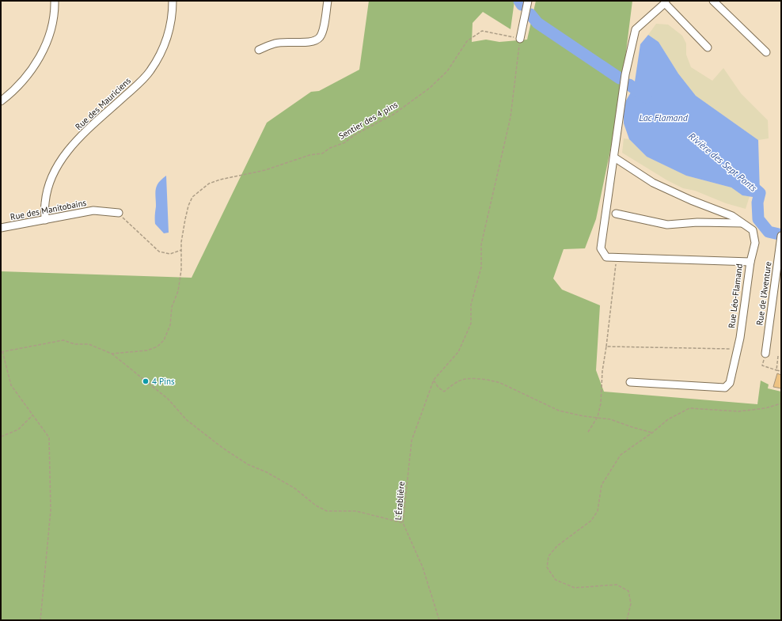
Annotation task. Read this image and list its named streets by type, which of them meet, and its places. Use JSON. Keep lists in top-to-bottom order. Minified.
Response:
{"streets":{"street":["Rue des Mauriciens","Rue des Manitobains","Rue de l'Aventure","Rue Léo-Flamand"],"path":["Sentier des 4 pins","L'Érablière"]},"crossings":[["Rue des Mauriciens","Rue des Manitobains"]],"water":["Lac Flamand","Rivière des Sept Ponts"],"places":["4 Pins"]}
